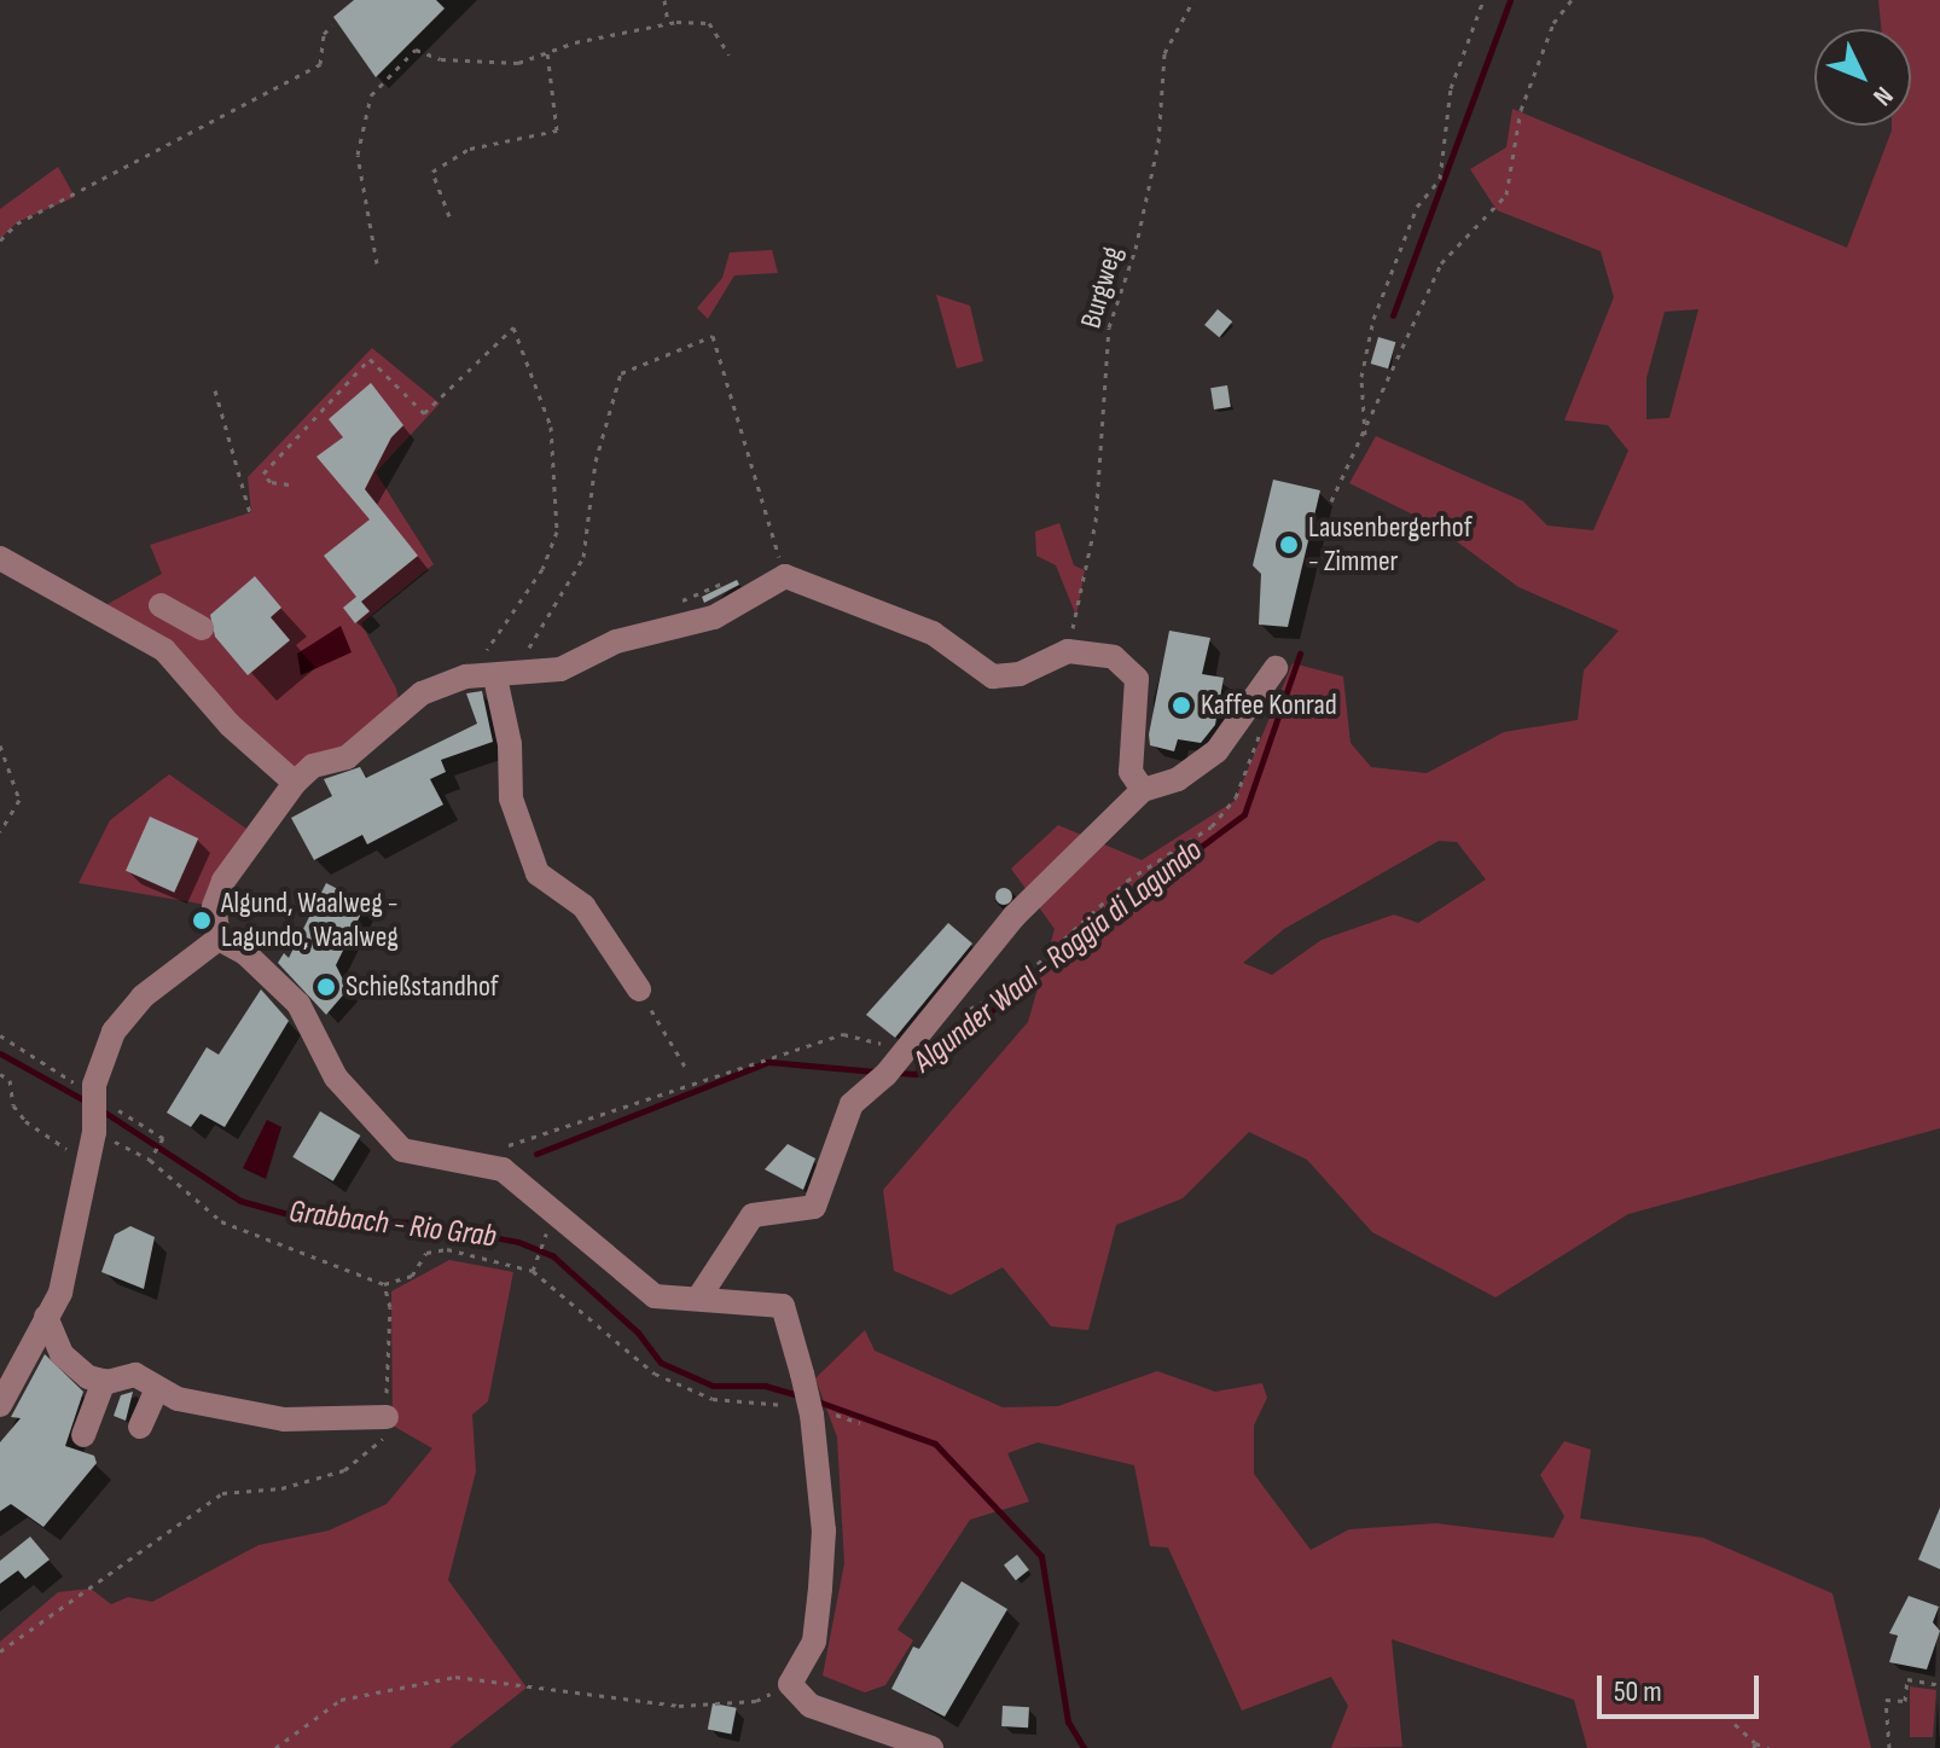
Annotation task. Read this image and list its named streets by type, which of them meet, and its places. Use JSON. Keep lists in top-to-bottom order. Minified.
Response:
{"streets":{"path":["Burgweg"]},"water":["Algunder Waal - Roggia di Lagundo","Grabbach - Rio Grab"],"places":["Lausenbergerhof - Zimmer","Kaffee Konrad","Algund, Waalweg - Lagundo, Waalweg","Schießstandhof"],"scale_bar":"50 m","north":"bottom right"}
